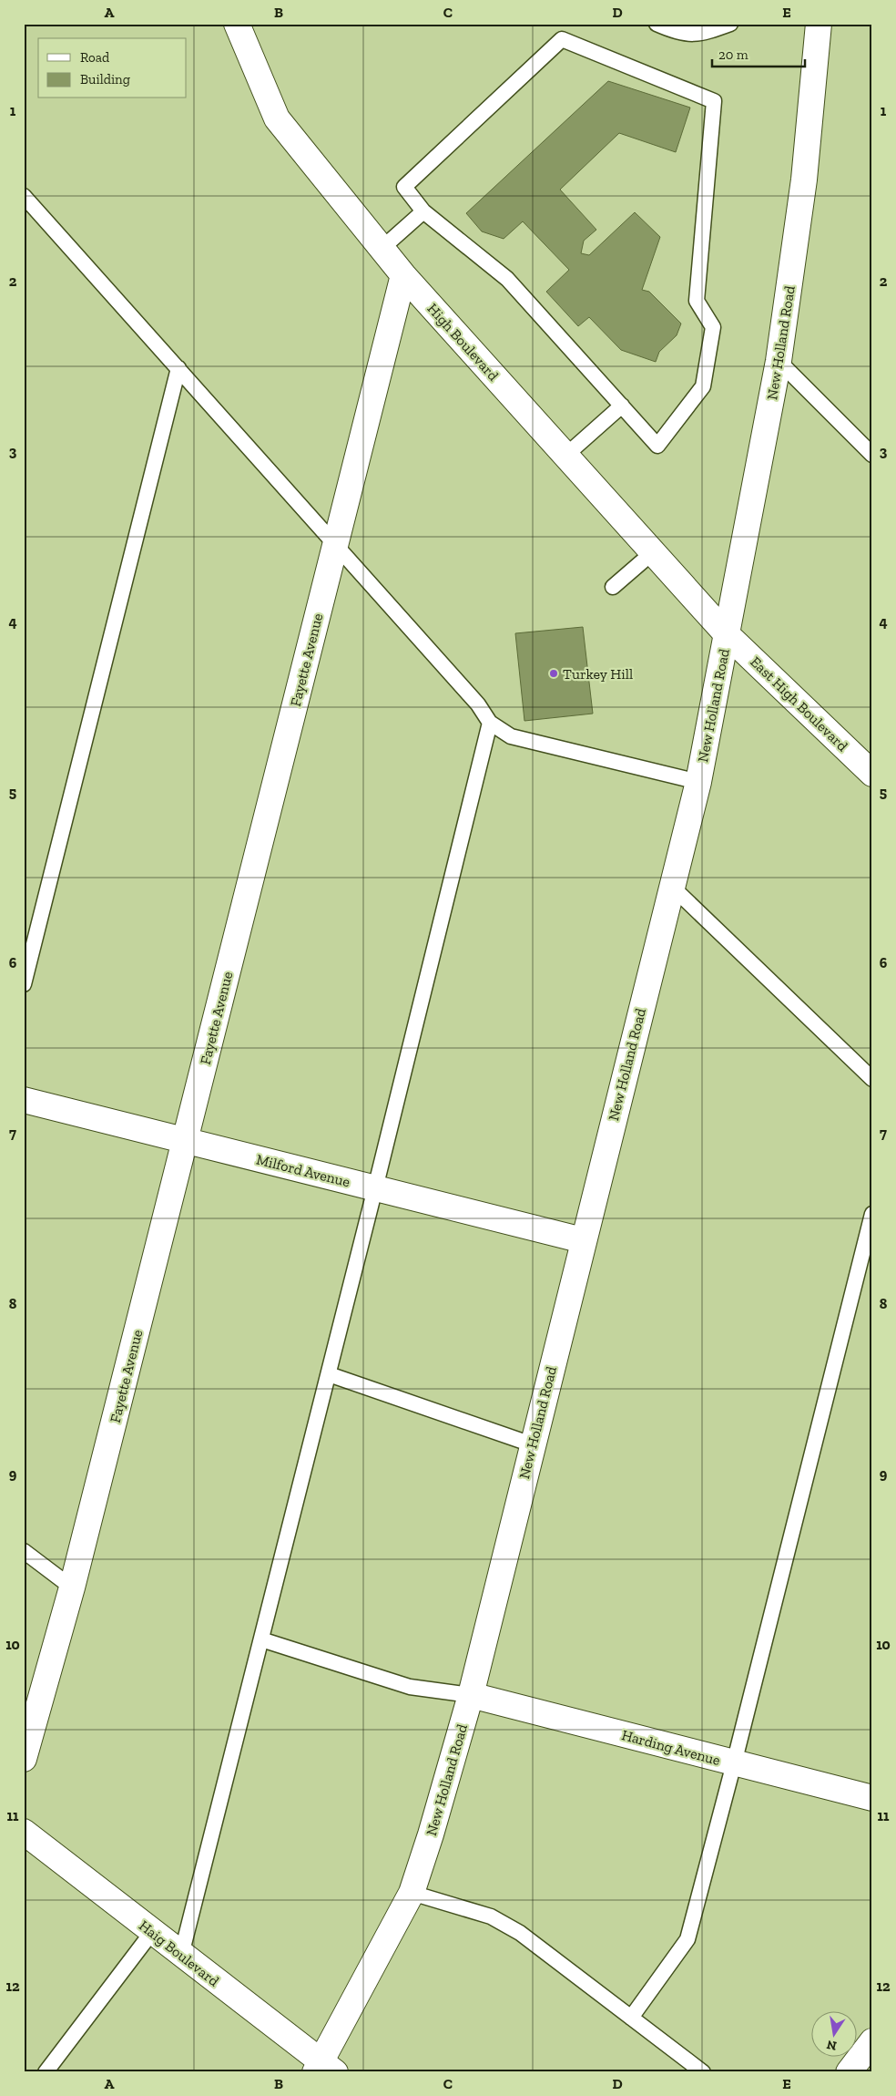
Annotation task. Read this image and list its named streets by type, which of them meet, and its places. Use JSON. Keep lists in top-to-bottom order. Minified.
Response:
{"streets":{"street":["High Boulevard","New Holland Road","Fayette Avenue","East High Boulevard","Milford Avenue","Harding Avenue","Haig Boulevard"]},"crossings":[["High Boulevard","New Holland Road"],["High Boulevard","Fayette Avenue"],["High Boulevard","East High Boulevard"],["New Holland Road","East High Boulevard"],["New Holland Road","Milford Avenue"],["New Holland Road","Harding Avenue"],["New Holland Road","Haig Boulevard"],["Fayette Avenue","Milford Avenue"]],"places":["Turkey Hill"],"legend":["Road","Building"],"scale_bar":"20 m","north":"bottom","grid":{"columns":["A","B","C","D","E"],"rows":["1","2","3","4","5","6","7","8","9","10","11","12"]}}
